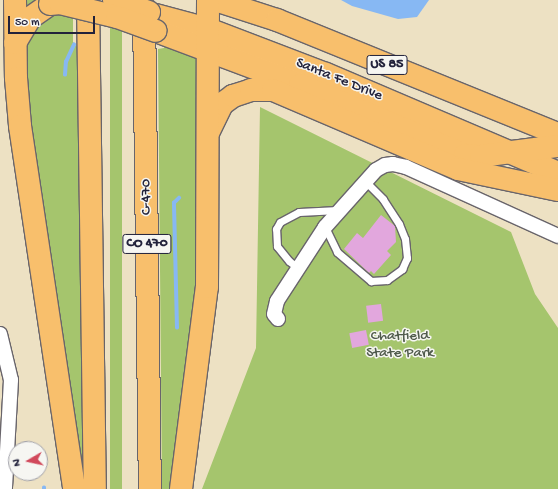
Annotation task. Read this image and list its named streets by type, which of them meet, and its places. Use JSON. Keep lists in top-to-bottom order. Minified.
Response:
{"streets":{"highway":["US 85","Santa Fe Drive","C-470","CO 470"]},"crossings":[["Santa Fe Drive","C-470"]],"parks":["Chatfield State Park"],"scale_bar":"50 m","north":"left"}
